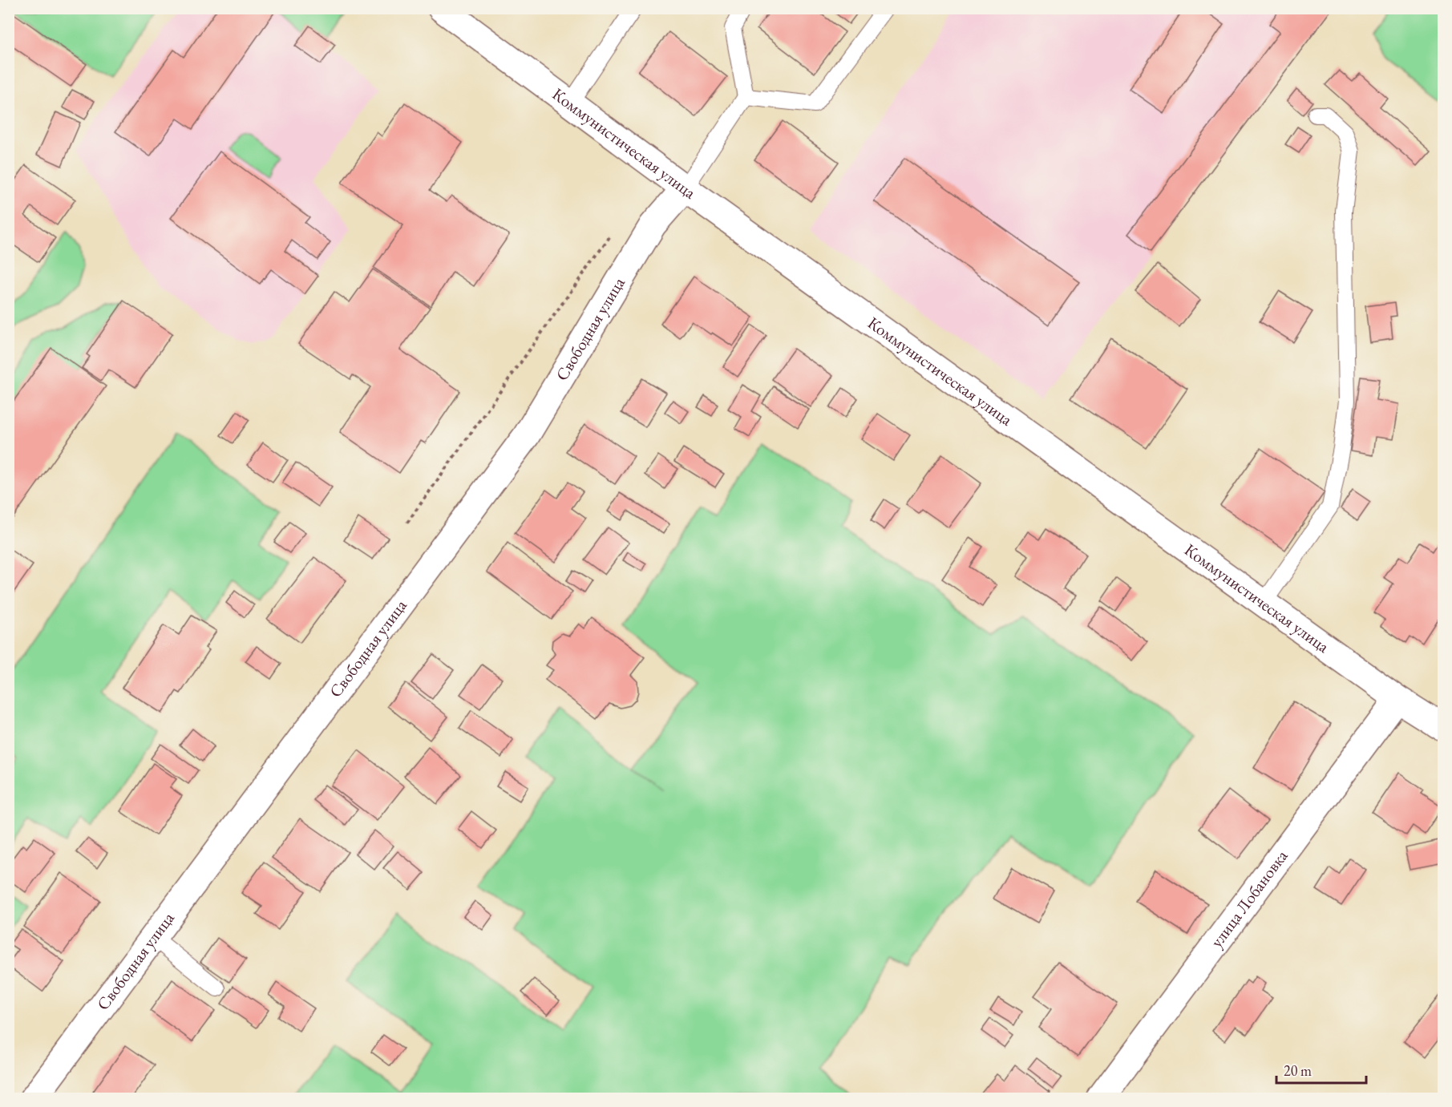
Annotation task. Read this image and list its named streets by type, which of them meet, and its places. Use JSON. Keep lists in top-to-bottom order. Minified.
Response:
{"streets":{"street":["Коммунистическая улица","Свободная улица","улица Лобановка"]},"crossings":[["Коммунистическая улица","Свободная улица"],["Коммунистическая улица","улица Лобановка"]],"scale_bar":"20 m"}
